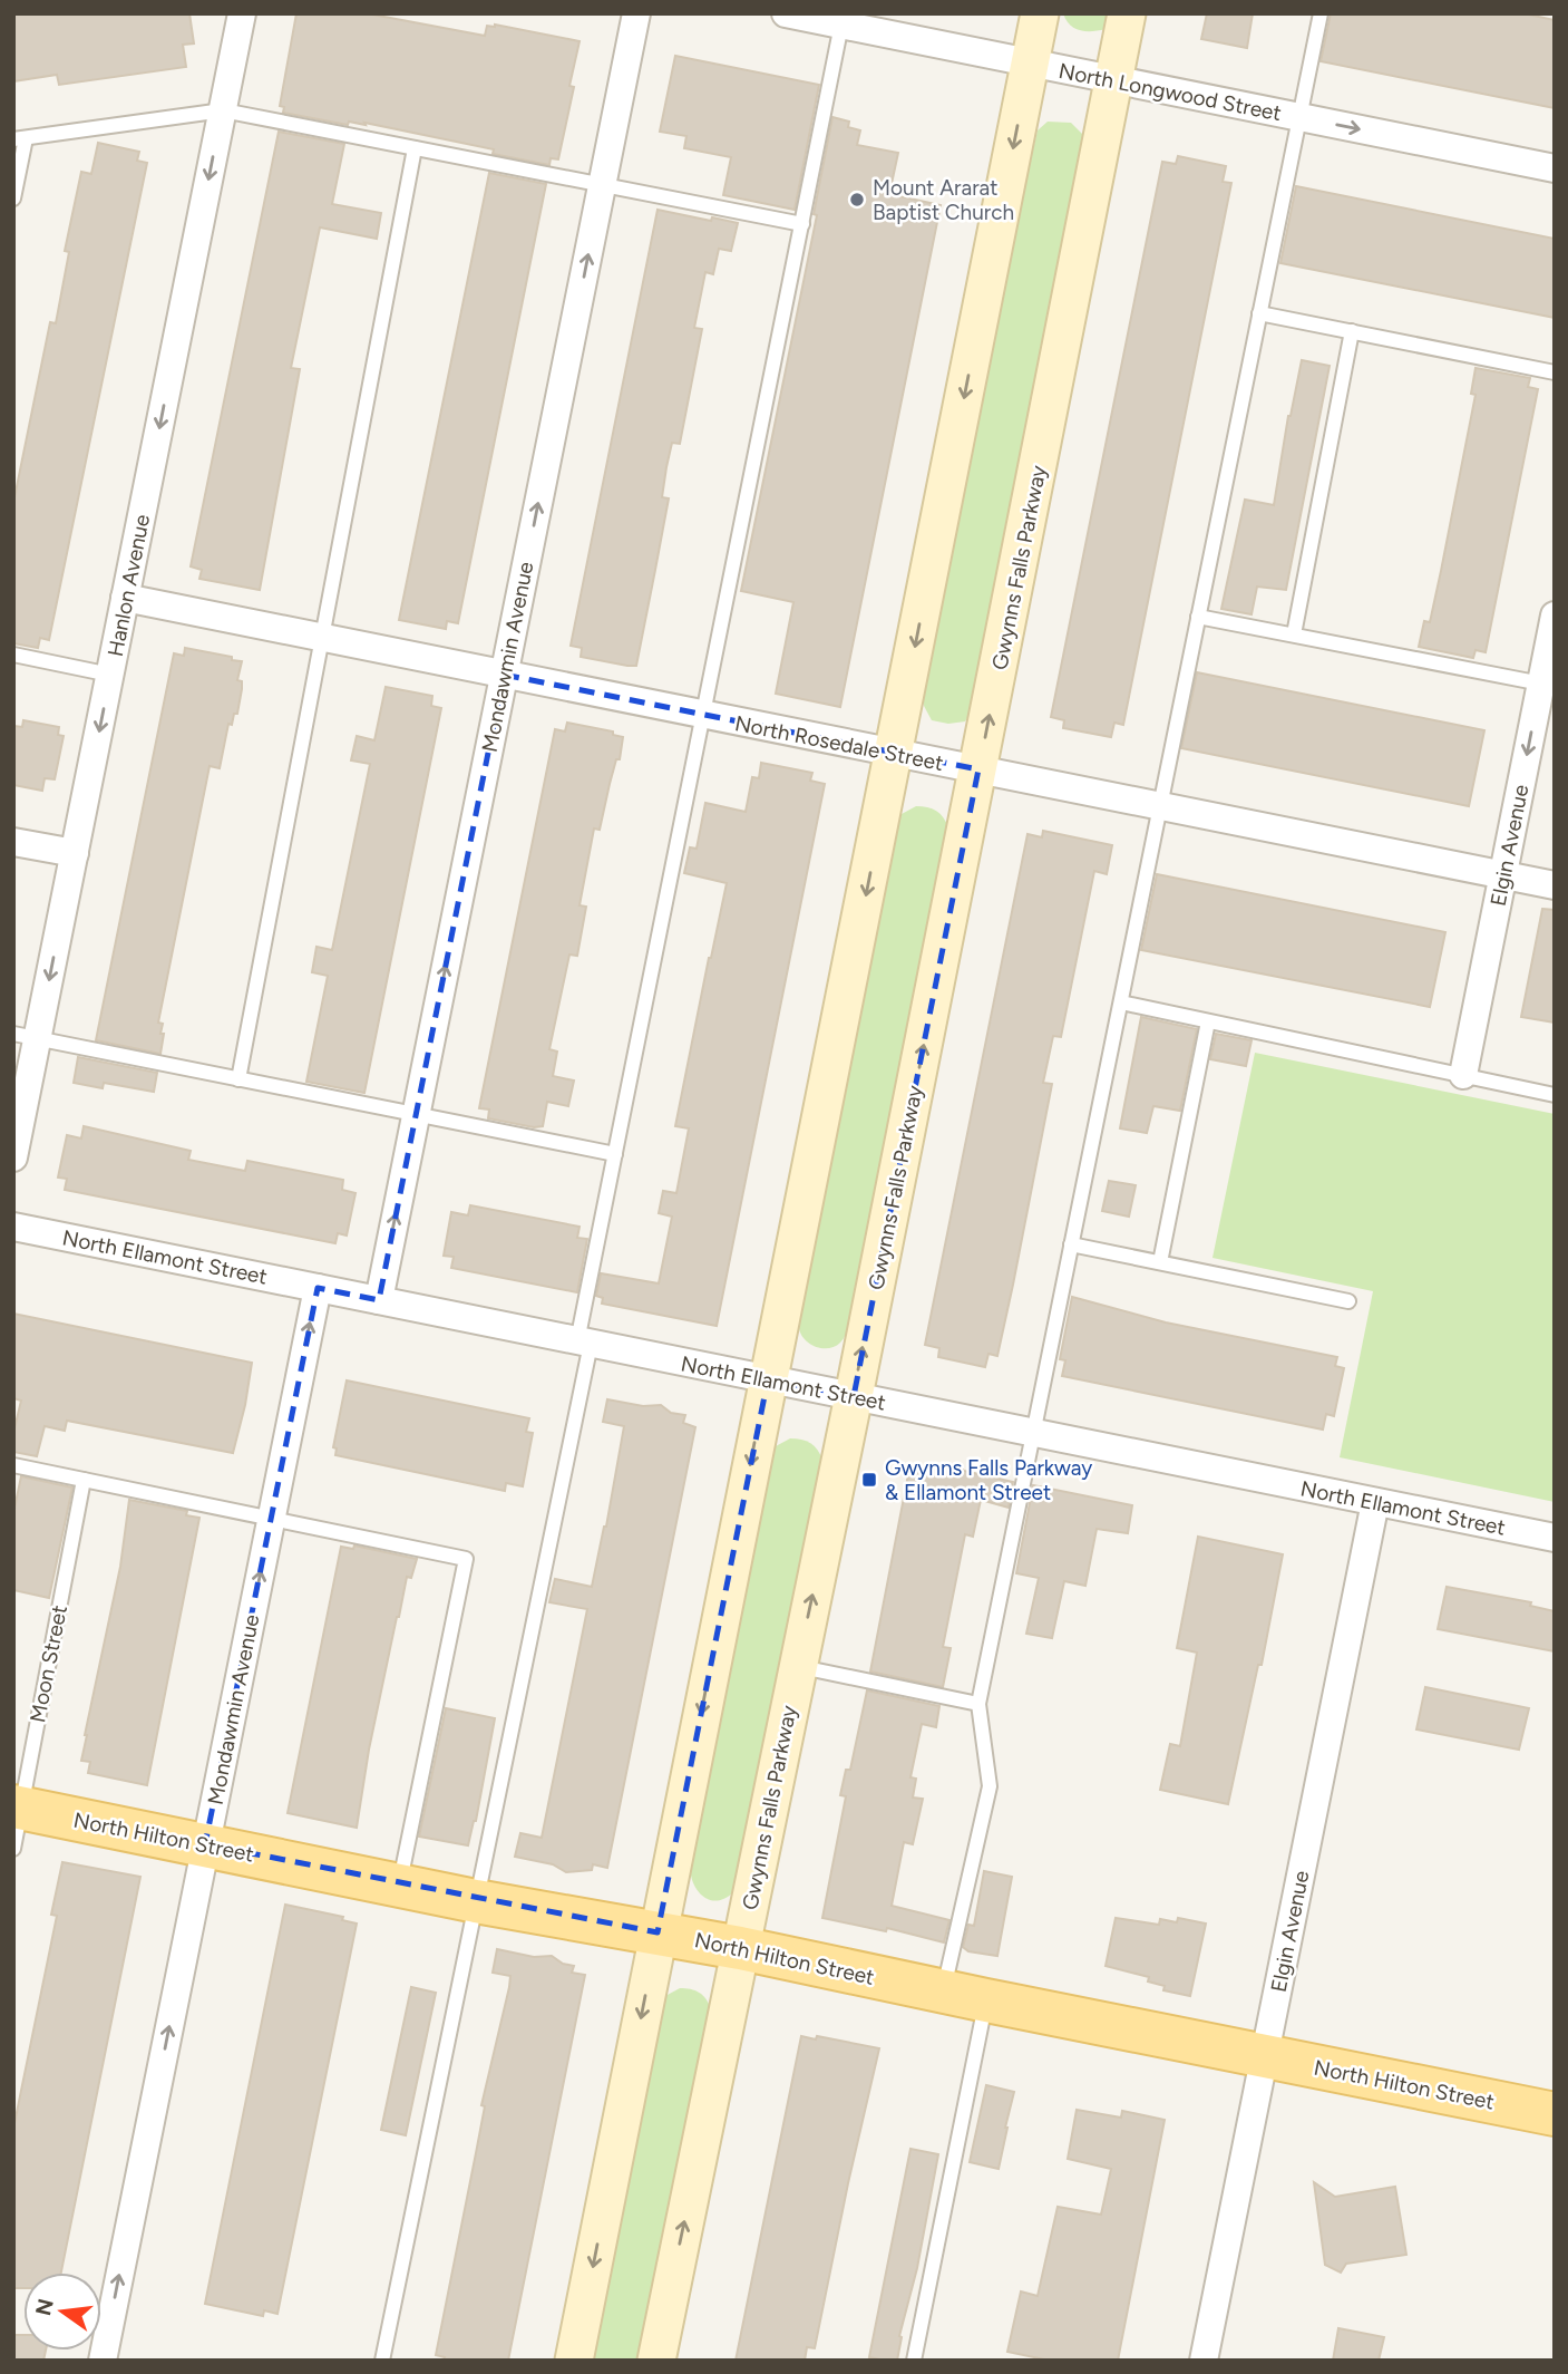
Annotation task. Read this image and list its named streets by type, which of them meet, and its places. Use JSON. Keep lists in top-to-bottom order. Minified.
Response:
{"streets":{"main road":["Gwynns Falls Parkway","North Hilton Street"],"street":["North Longwood Street","Hanlon Avenue","Mondawmin Avenue","North Rosedale Street","Elgin Avenue","North Ellamont Street"],"lane":["Moon Street"]},"crossings":[["North Longwood Street","Gwynns Falls Parkway"],["Gwynns Falls Parkway","North Rosedale Street"],["Gwynns Falls Parkway","North Ellamont Street"],["Gwynns Falls Parkway","North Hilton Street"],["Hanlon Avenue","North Rosedale Street"],["Mondawmin Avenue","North Rosedale Street"],["Mondawmin Avenue","North Ellamont Street"],["Mondawmin Avenue","North Hilton Street"],["North Rosedale Street","Elgin Avenue"],["Elgin Avenue","North Ellamont Street"],["Elgin Avenue","North Hilton Street"],["Moon Street","North Hilton Street"]],"one_way":["Hanlon Avenue","Mondawmin Avenue"],"places":{"other":["Mount Ararat Baptist Church"],"transit":["Gwynns Falls Parkway & Ellamont Street"]},"north":"left"}
